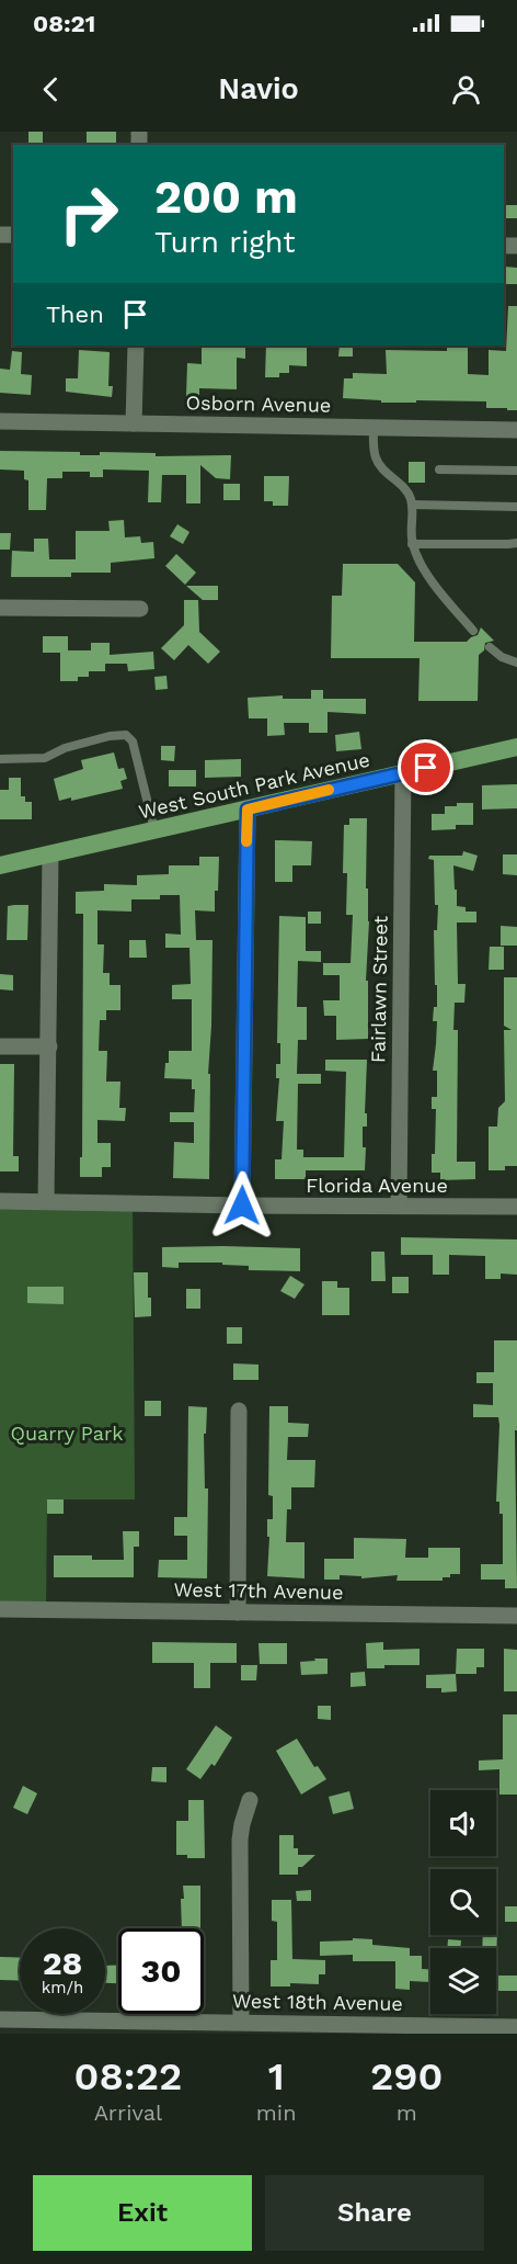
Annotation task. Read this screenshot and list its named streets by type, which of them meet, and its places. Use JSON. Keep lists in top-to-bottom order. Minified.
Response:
{"streets":{"main road":["West South Park Avenue"],"street":["Osborn Avenue","Fairlawn Street","Florida Avenue","West 17th Avenue","West 18th Avenue"]},"crossings":[["West South Park Avenue","Fairlawn Street"],["Fairlawn Street","Florida Avenue"]],"parks":["Quarry Park"],"page":{"status":"08:21","header":"Navio","turn":["200 m","Turn right"],"then":"Then","speed":"28 km/h","limit":"30","eta":["08:22","Arrival","1","min","290","m"],"buttons":["Exit","Share"]}}
